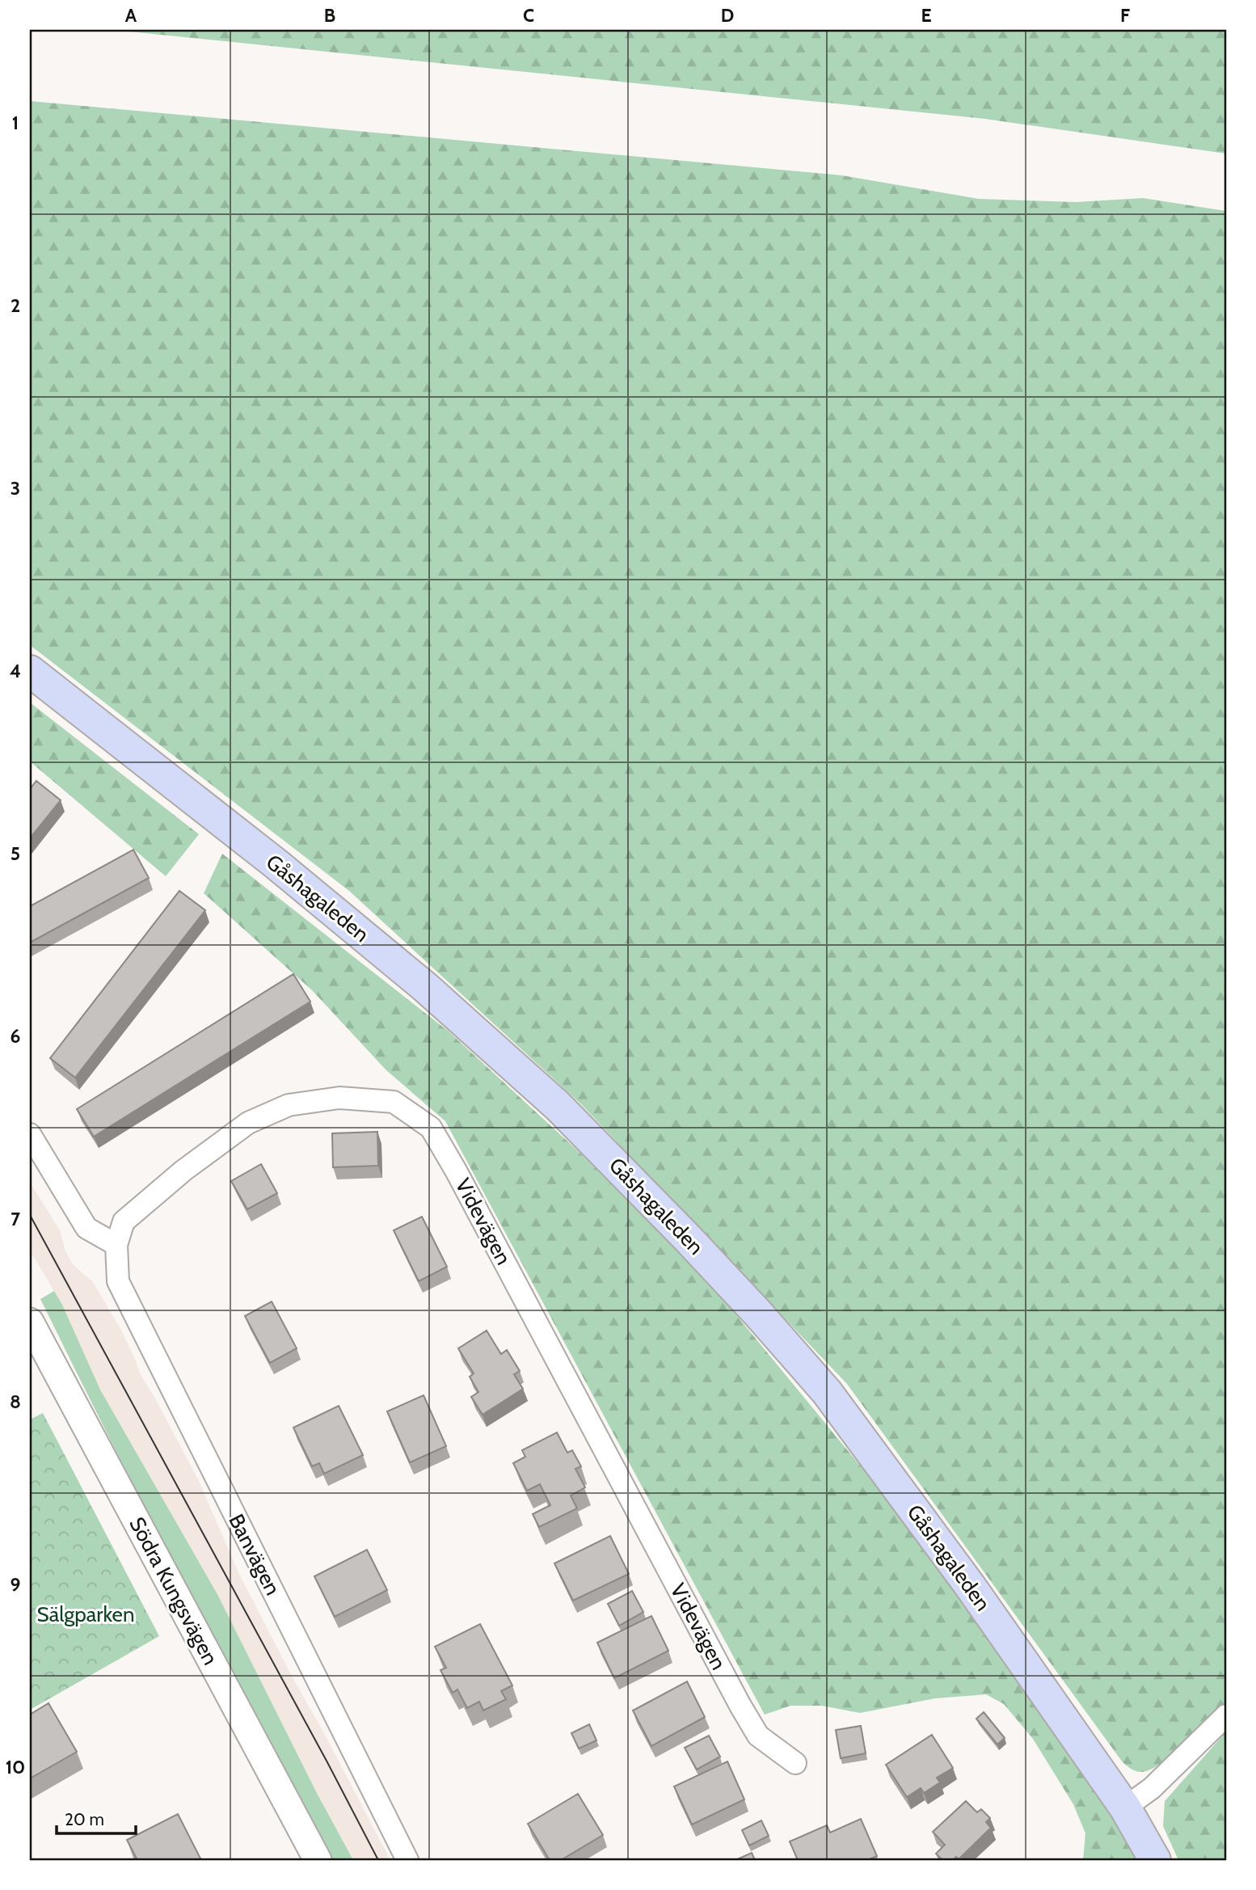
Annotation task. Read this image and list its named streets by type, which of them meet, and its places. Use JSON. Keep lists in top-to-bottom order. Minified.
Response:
{"streets":{"main road":["Gåshagaleden"],"street":["Videvägen","Banvägen","Södra Kungsvägen"]},"crossings":[["Videvägen","Banvägen"]],"parks":["Sälgparken"],"scale_bar":"20 m","grid":{"columns":["A","B","C","D","E","F"],"rows":["1","2","3","4","5","6","7","8","9","10"]}}
